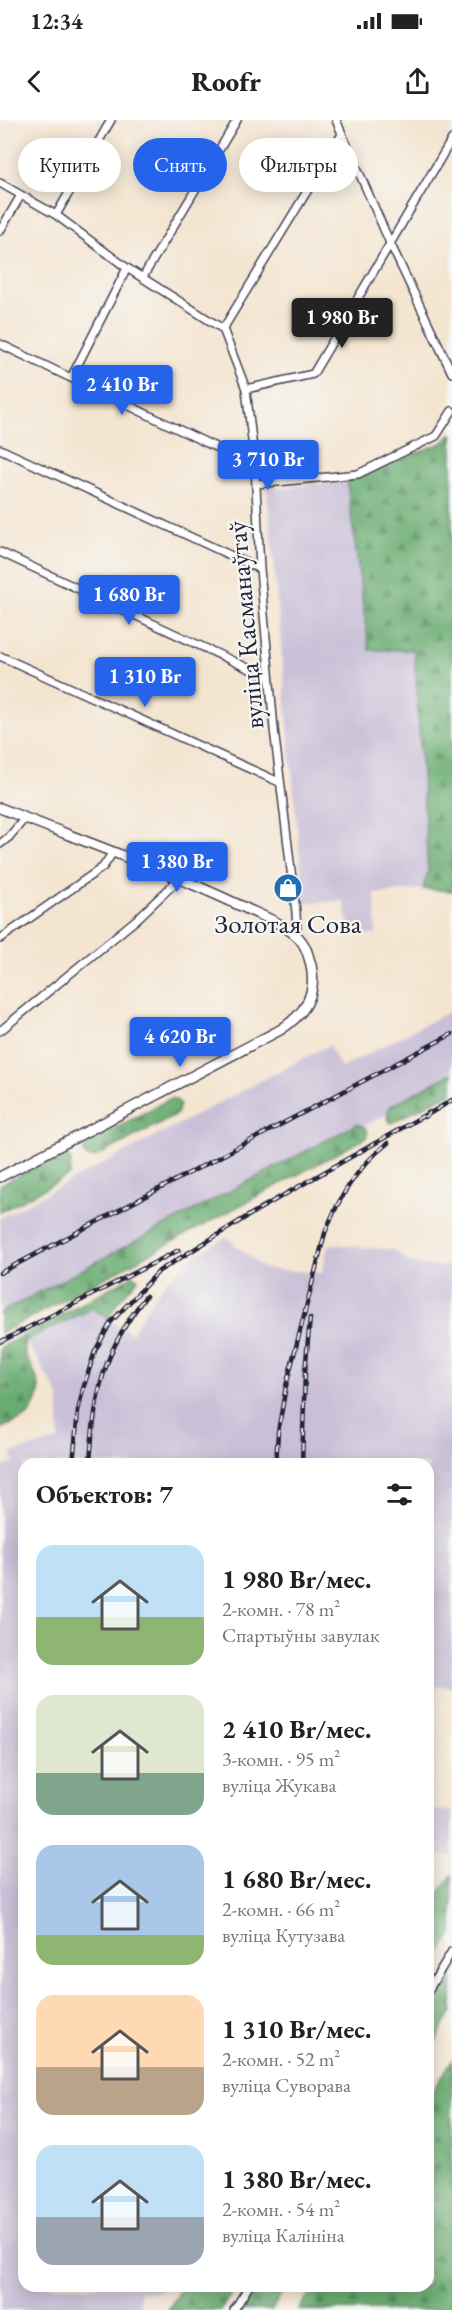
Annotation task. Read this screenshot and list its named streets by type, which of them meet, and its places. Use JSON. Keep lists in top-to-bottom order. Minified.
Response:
{"streets":{"street":["вуліца Касманаўтаў"]},"places":{"shop":["Золотая Сова"]},"page":{"status":"12:34","header":"Roofr","chip":["Купить","Снять","Фильтры"],"price":["1 980 Br","2 410 Br","3 710 Br","1 680 Br","1 310 Br","1 380 Br","4 620 Br"],"heading":"Объектов: 7","list":[{"name":"1 980 Br/мес.","note":"2-комн. · 78 m² · Спартыўны завулак"},{"name":"2 410 Br/мес.","note":"3-комн. · 95 m² · вуліца Жукава"},{"name":"1 680 Br/мес.","note":"2-комн. · 66 m² · вуліца Кутузава"},{"name":"1 310 Br/мес.","note":"2-комн. · 52 m² · вуліца Суворава"},{"name":"1 380 Br/мес.","note":"2-комн. · 54 m² · вуліца Калініна"}]}}
